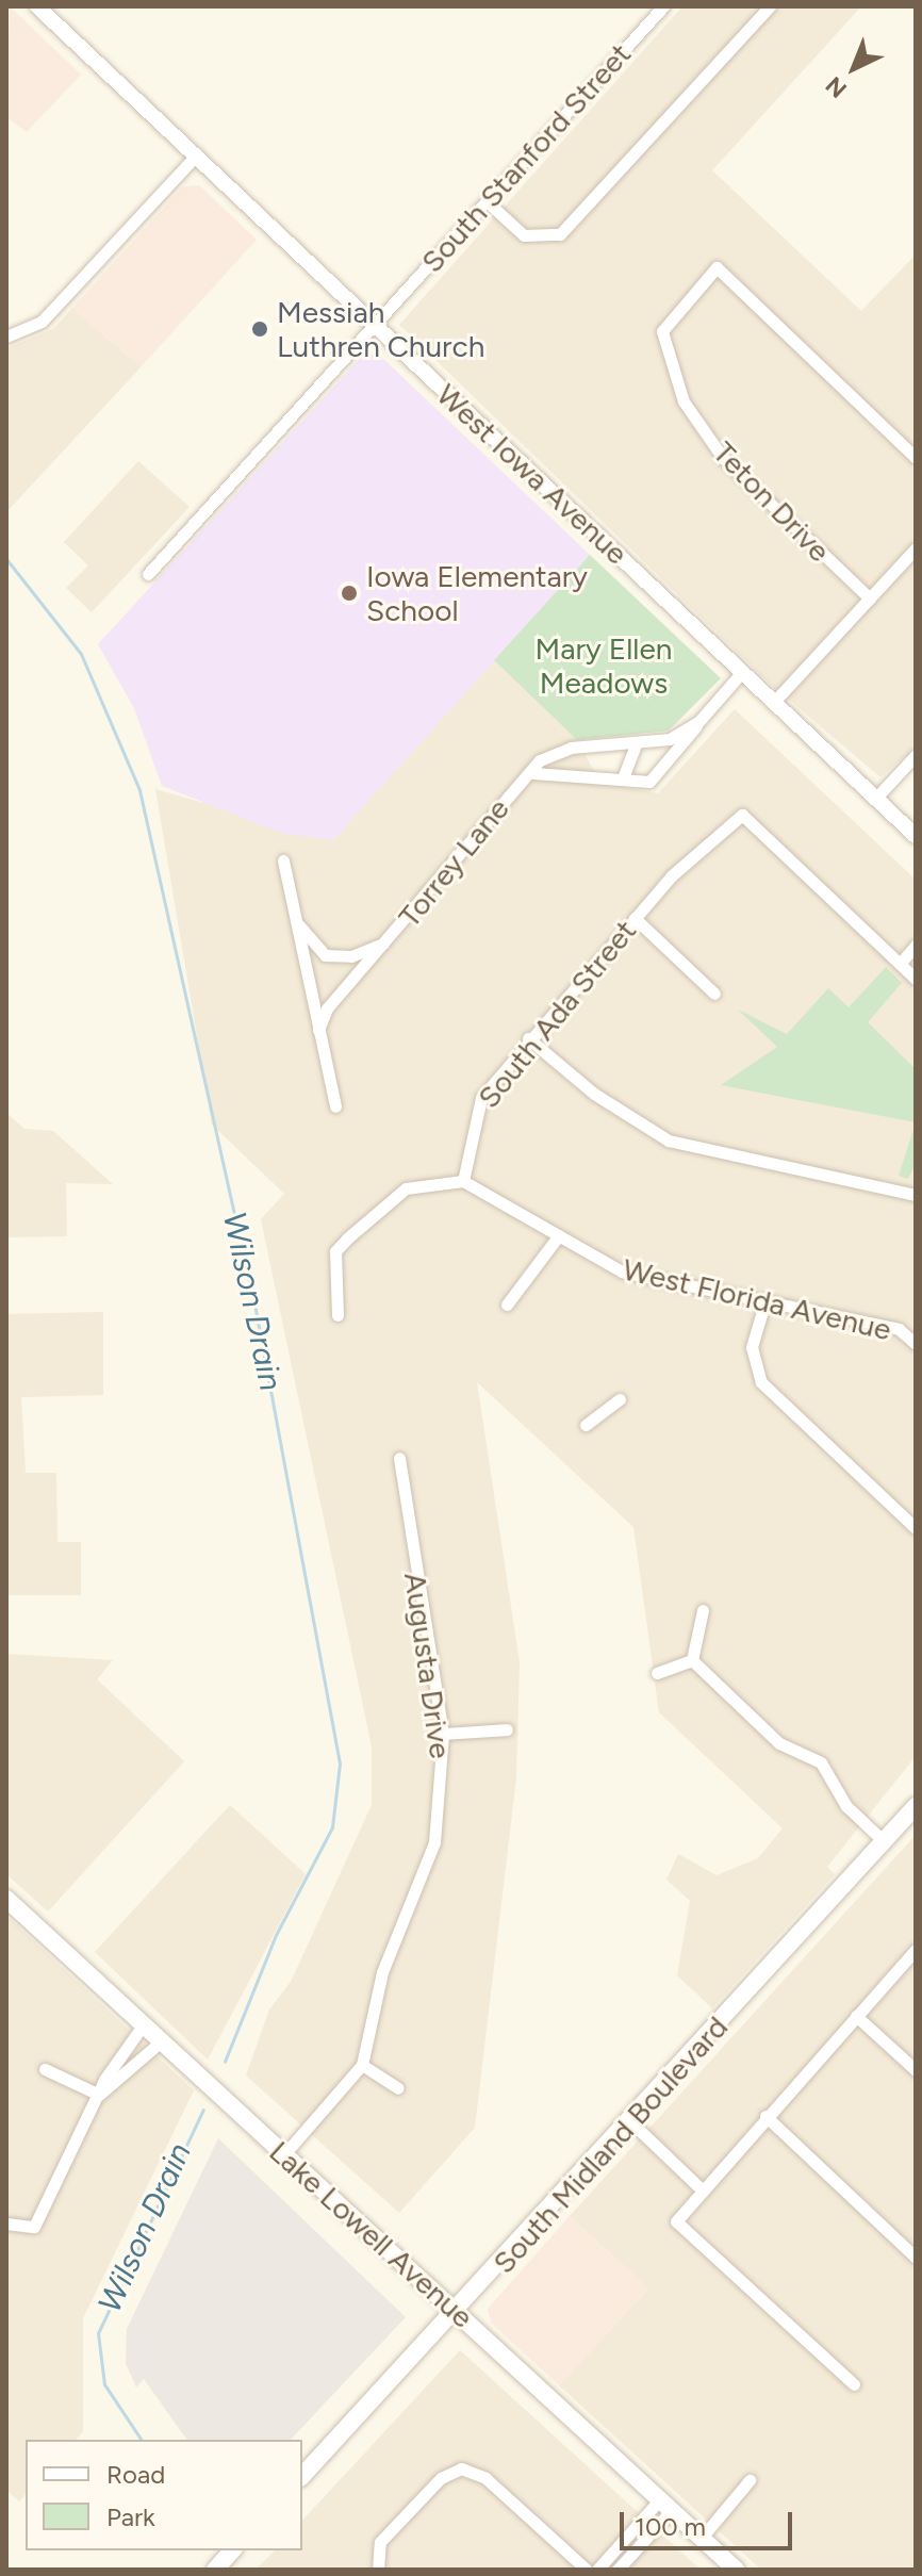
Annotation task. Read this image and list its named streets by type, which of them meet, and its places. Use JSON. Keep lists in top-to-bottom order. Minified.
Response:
{"streets":{"main road":["South Midland Boulevard","Lake Lowell Avenue"],"street":["South Stanford Street","West Iowa Avenue","Teton Drive","Torrey Lane","South Ada Street","West Florida Avenue","Augusta Drive"]},"crossings":[["South Stanford Street","West Iowa Avenue"],["West Iowa Avenue","Torrey Lane"],["South Ada Street","West Florida Avenue"],["Augusta Drive","Lake Lowell Avenue"],["South Midland Boulevard","Lake Lowell Avenue"]],"water":["Wilson Drain"],"parks":["Mary Ellen Meadows"],"places":["Messiah Luthren Church","Iowa Elementary School"],"legend":["Road","Park"],"scale_bar":"100 m","north":"bottom left"}
